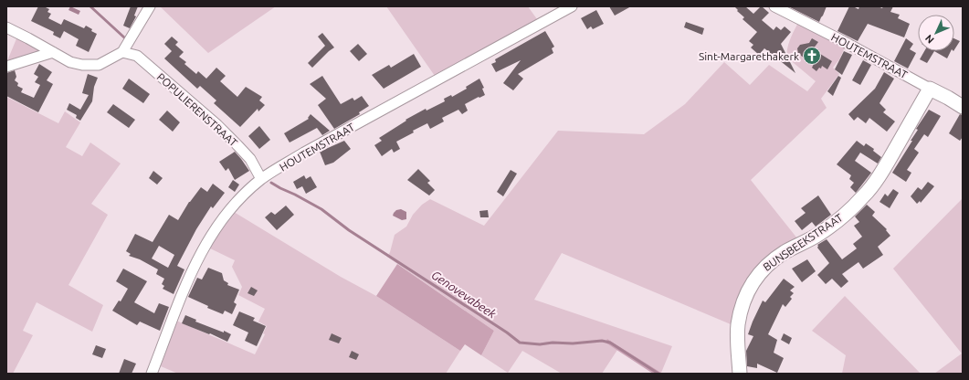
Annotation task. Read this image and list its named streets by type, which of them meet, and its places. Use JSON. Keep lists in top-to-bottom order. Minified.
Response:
{"streets":{"street":["HOUTEMSTRAAT","POPULIERENSTRAAT","BUNSBEEKSTRAAT"]},"crossings":[["HOUTEMSTRAAT","POPULIERENSTRAAT"],["HOUTEMSTRAAT","BUNSBEEKSTRAAT"]],"water":["Genovevabeek"],"places":{"church":["Sint-Margarethakerk"]},"north":"bottom left"}
